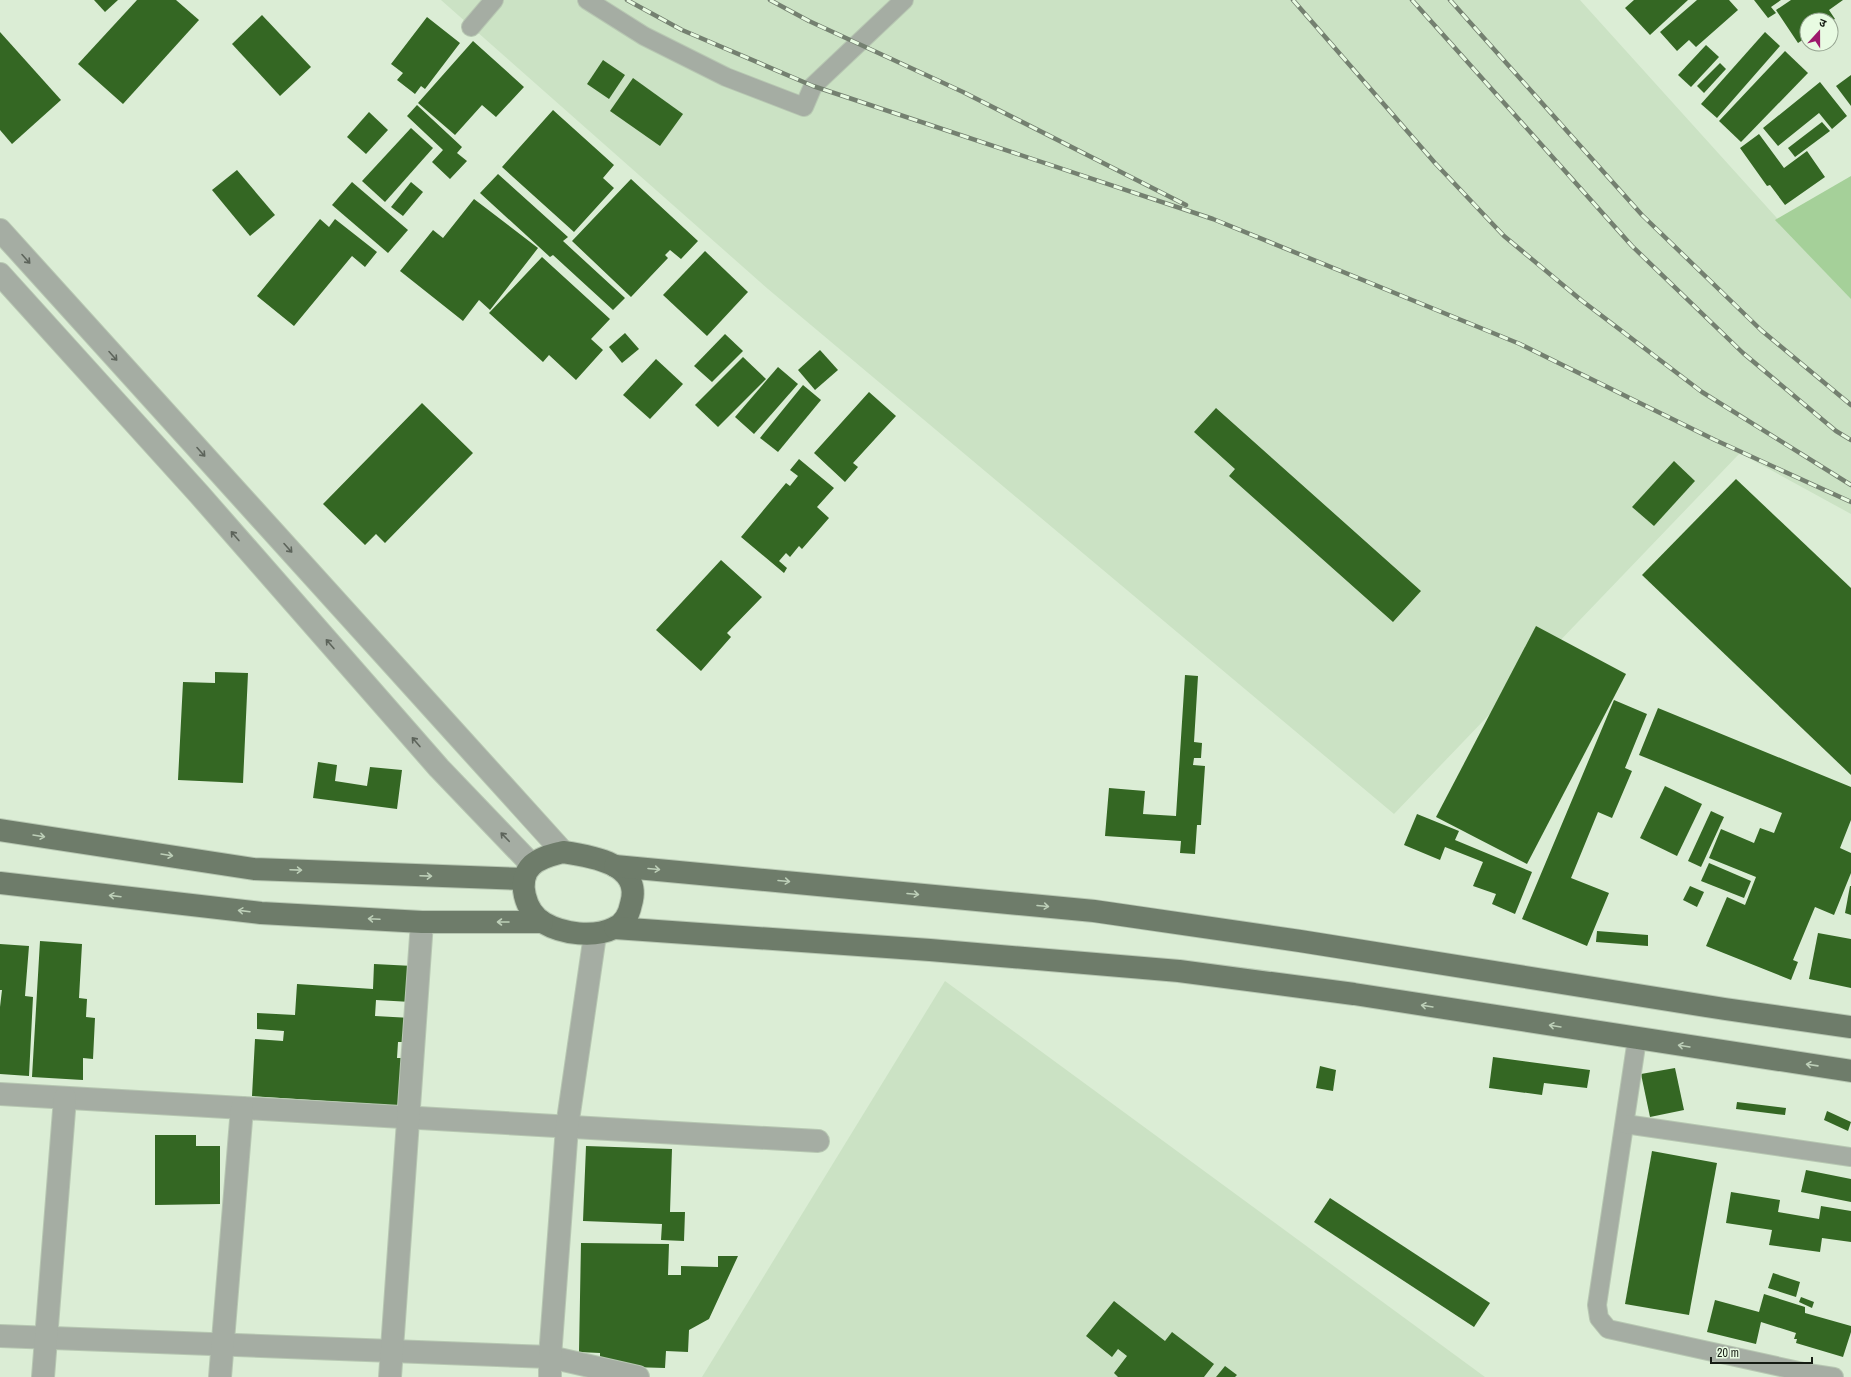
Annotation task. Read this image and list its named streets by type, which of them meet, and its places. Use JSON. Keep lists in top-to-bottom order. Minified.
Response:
{"scale_bar":"20 m","north":"top"}
